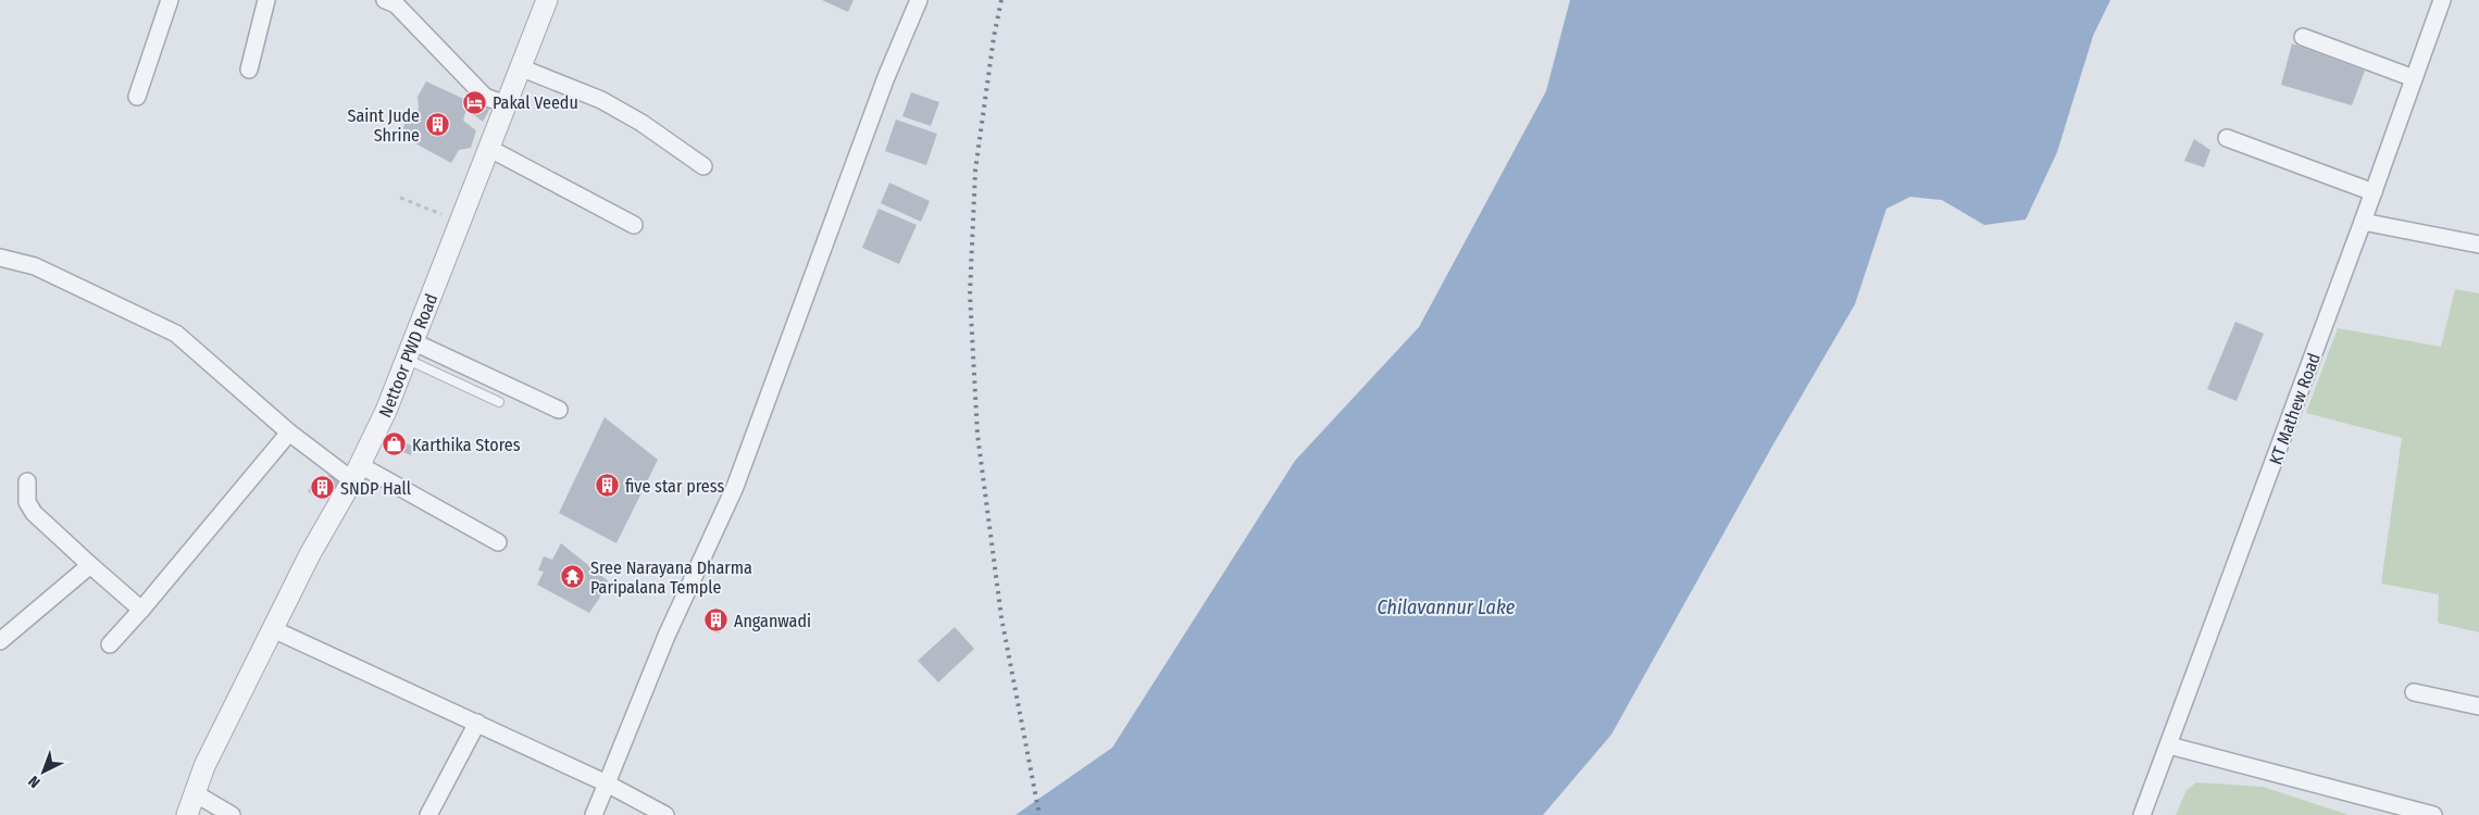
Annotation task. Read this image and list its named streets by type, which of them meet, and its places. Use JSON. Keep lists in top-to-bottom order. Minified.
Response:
{"streets":{"street":["Nettoor PWD Road","KT Mathew Road"]},"water":["Chilavannur Lake"],"places":{"hotel":["Pakal Veedu"],"building":["Saint Jude Shrine","five star press","SNDP Hall","Anganwadi"],"shop":["Karthika Stores"],"temple":["Sree Narayana Dharma Paripalana Temple"]},"north":"bottom left"}
